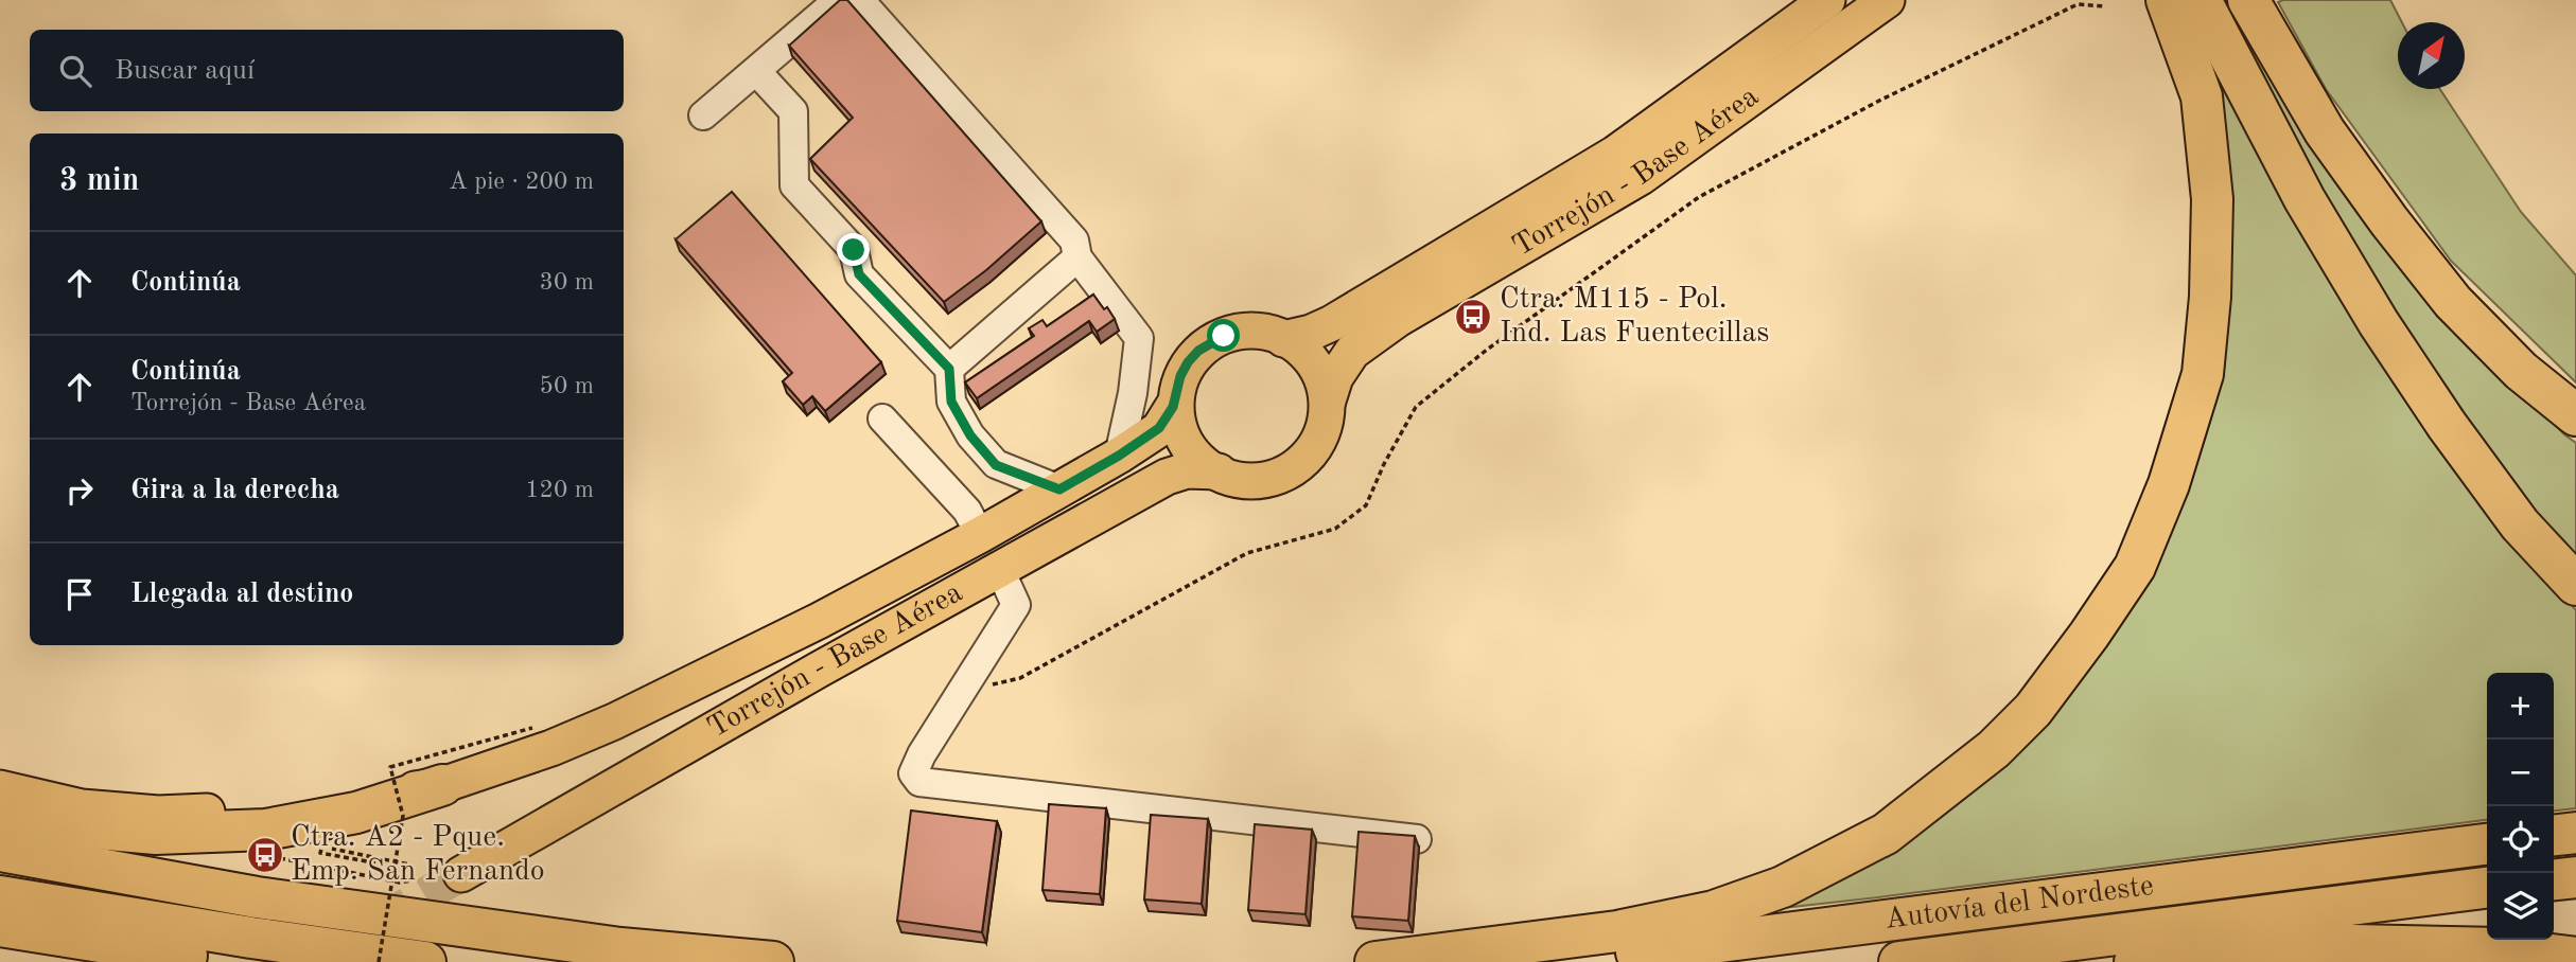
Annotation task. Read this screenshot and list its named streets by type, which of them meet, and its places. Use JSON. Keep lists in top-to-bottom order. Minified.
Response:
{"streets":{"highway":["Autovía del Nordeste"],"main road":["Torrejón - Base Aérea"]},"places":{"bus stop":["Ctra. M115 - Pol. Ind. Las Fuentecillas","Ctra. A2 - Pque. Emp. San Fernando"]},"north":"top right","page":{"search":"Buscar aquí","heading":["3 min","A pie · 200 m"],"list":[["Continúa","30 m"],["Continúa","Torrejón - Base Aérea","50 m"],["Gira a la derecha","120 m"],"Llegada al destino"],"map_buttons":["+","−"]}}
